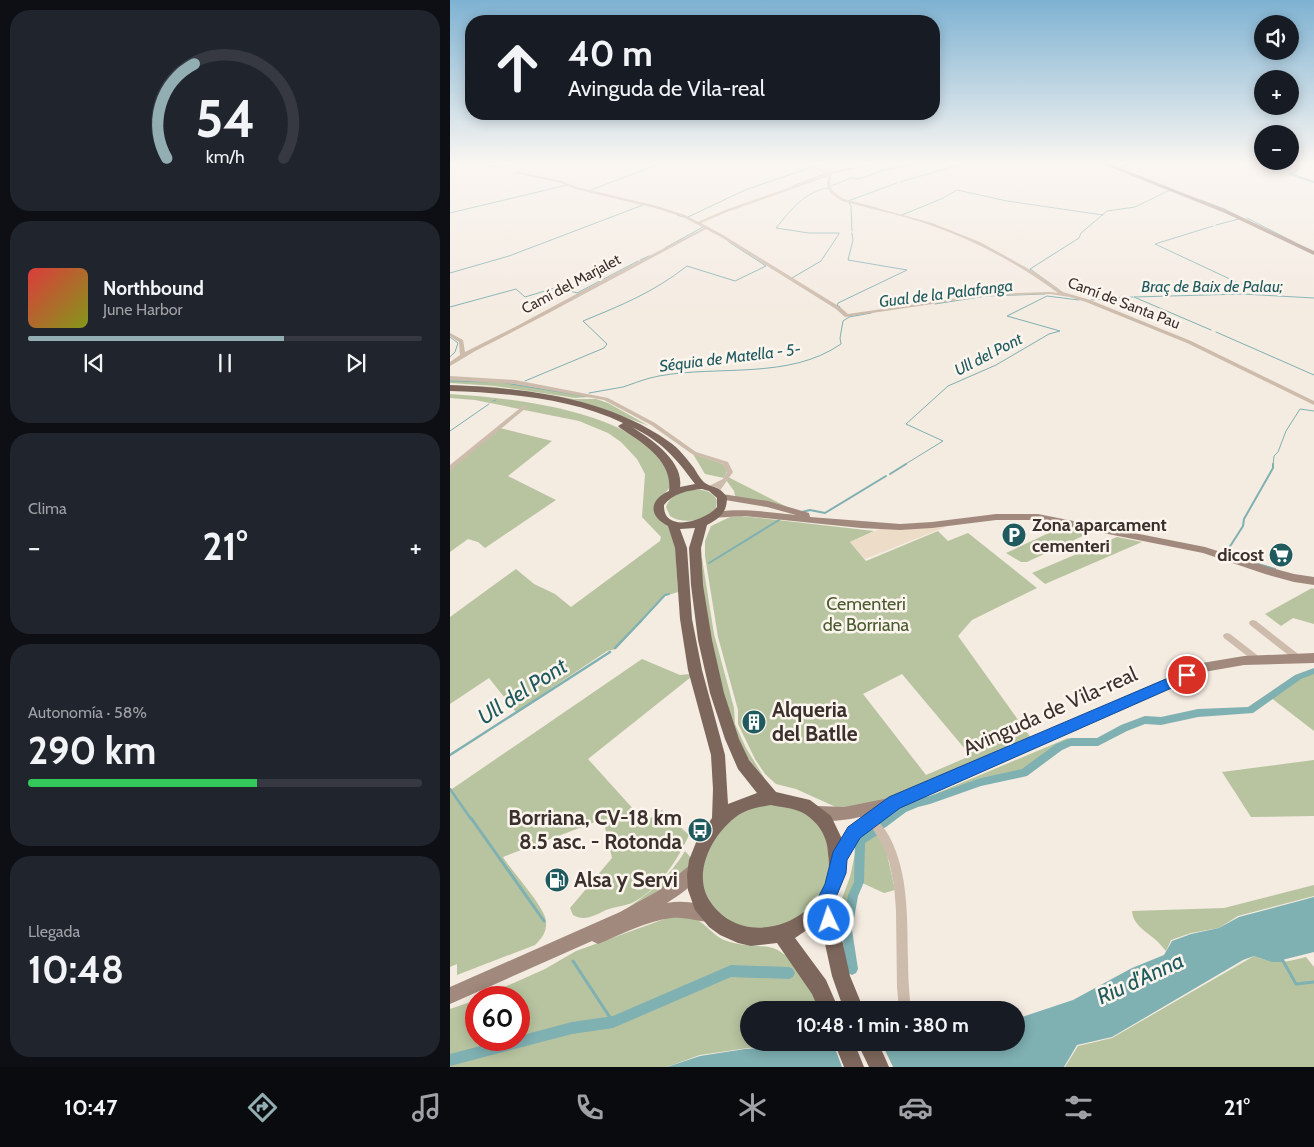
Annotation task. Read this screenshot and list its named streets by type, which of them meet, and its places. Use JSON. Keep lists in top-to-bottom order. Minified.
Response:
{"streets":{"street":["Camí del Marjalet","Camí de Santa Pau","Avinguda de Vila-real"]},"water":["Braç de Baix de Palau;","Gual de la Palafanga","Ull del Pont","Séquia de Matella - 5-","Riu d'Anna"],"parks":["Cementeri de Borriana"],"places":{"parking":["Zona aparcament cementeri"],"supermarket":["dicost"],"building":["Alqueria del Batlle"],"bus stop":["Borriana, CV-18 km 8.5 asc. - Rotonda"],"fuel station":["Alsa y Servi"]},"page":{"map_buttons":["+","−"],"turn":["40 m","Avinguda de Vila-real"],"song":["Northbound","June Harbor"],"tile":["Clima",["Autonomía · 58%","290 km"],["Llegada","10:48"]],"heat":["−","21°","+"],"limit":"60","trip":"10:48 · 1 min · 380 m","tabs":["10:47","21°"],"gauge":["54","km/h"]}}
